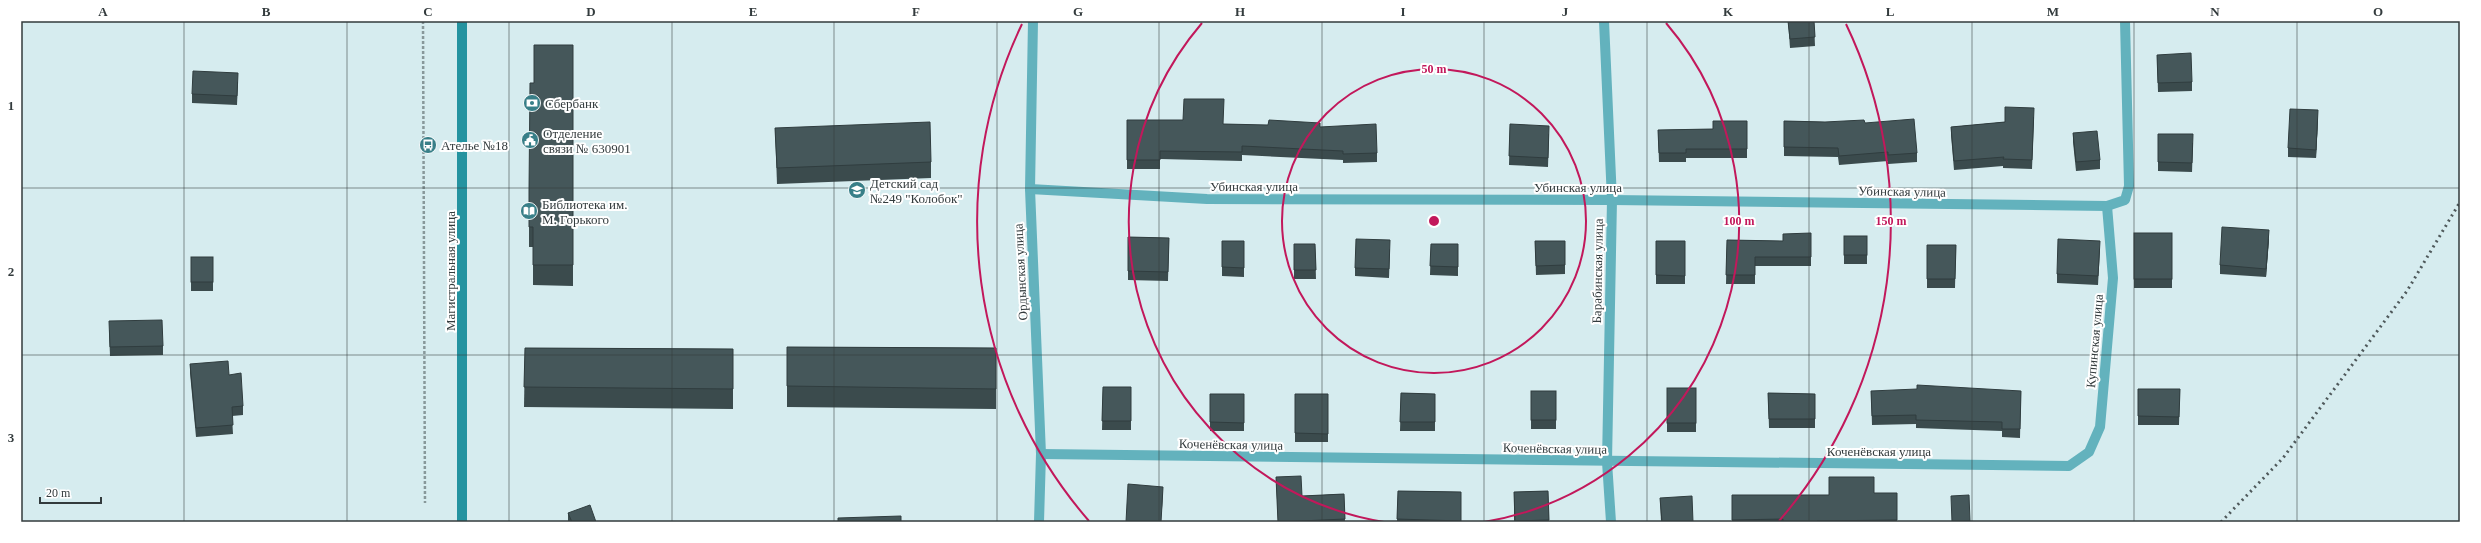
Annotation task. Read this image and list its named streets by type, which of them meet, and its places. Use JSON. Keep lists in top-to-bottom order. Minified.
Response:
{"streets":{"main road":["Магистральная улица"],"street":["Убинская улица","Барабинская улица","Ордынская улица","Купинская улица","Коченёвская улица"]},"crossings":[["Убинская улица","Барабинская улица"],["Убинская улица","Ордынская улица"],["Убинская улица","Купинская улица"],["Барабинская улица","Коченёвская улица"],["Ордынская улица","Коченёвская улица"],["Купинская улица","Коченёвская улица"]],"places":{"bank":["Сбербанк"],"public building":["Отделение связи № 630901"],"bus stop":["Ателье №18"],"school or university":["Детский сад №249 \"Колобок\""],"library":["Библиотека им. М. Горького"]},"scale_bar":"20 m","grid":{"columns":["A","B","C","D","E","F","G","H","I","J","K","L","M","N","O"],"rows":["1","2","3"]},"rings":["50 m","100 m","150 m"]}
